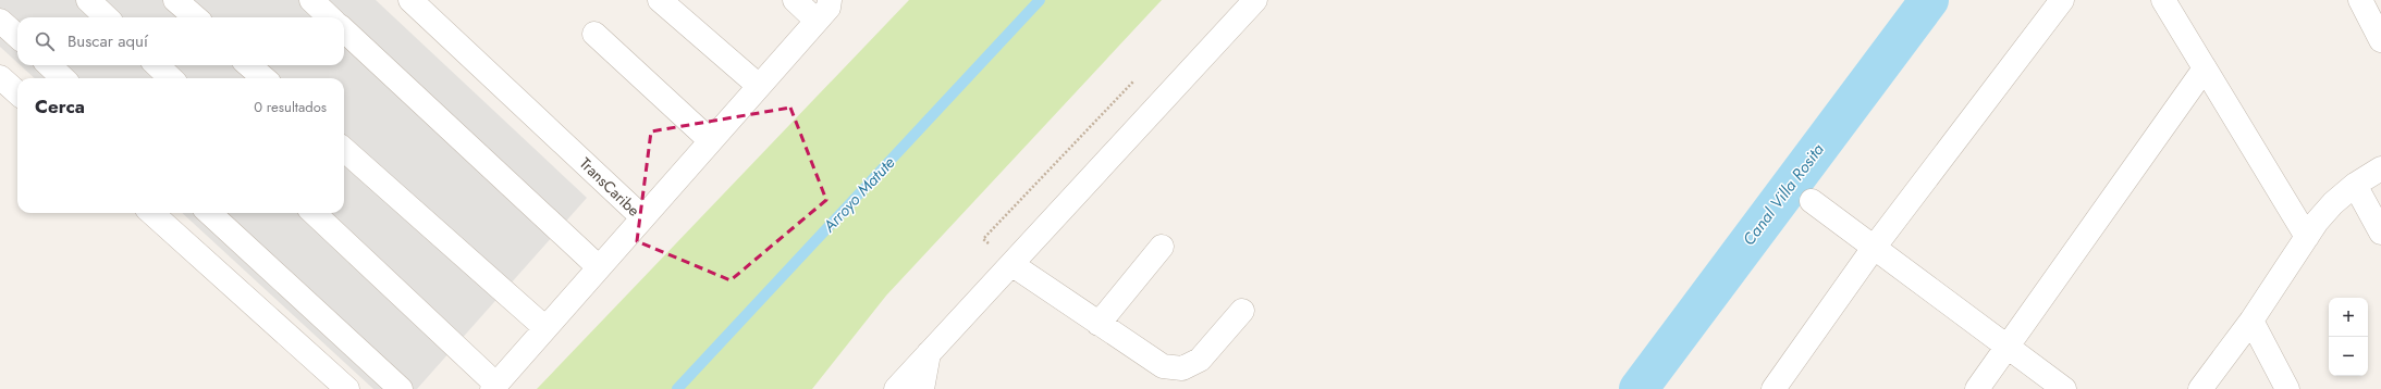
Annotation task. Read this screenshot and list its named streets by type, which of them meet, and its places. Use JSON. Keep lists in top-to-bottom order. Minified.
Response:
{"streets":{"street":["TransCaribe"]},"water":["Arroyo Matute","Canal Villa Rosita"],"page":{"search":"Buscar aquí","heading":["Cerca","0 resultados"],"map_buttons":["+","−"]}}
